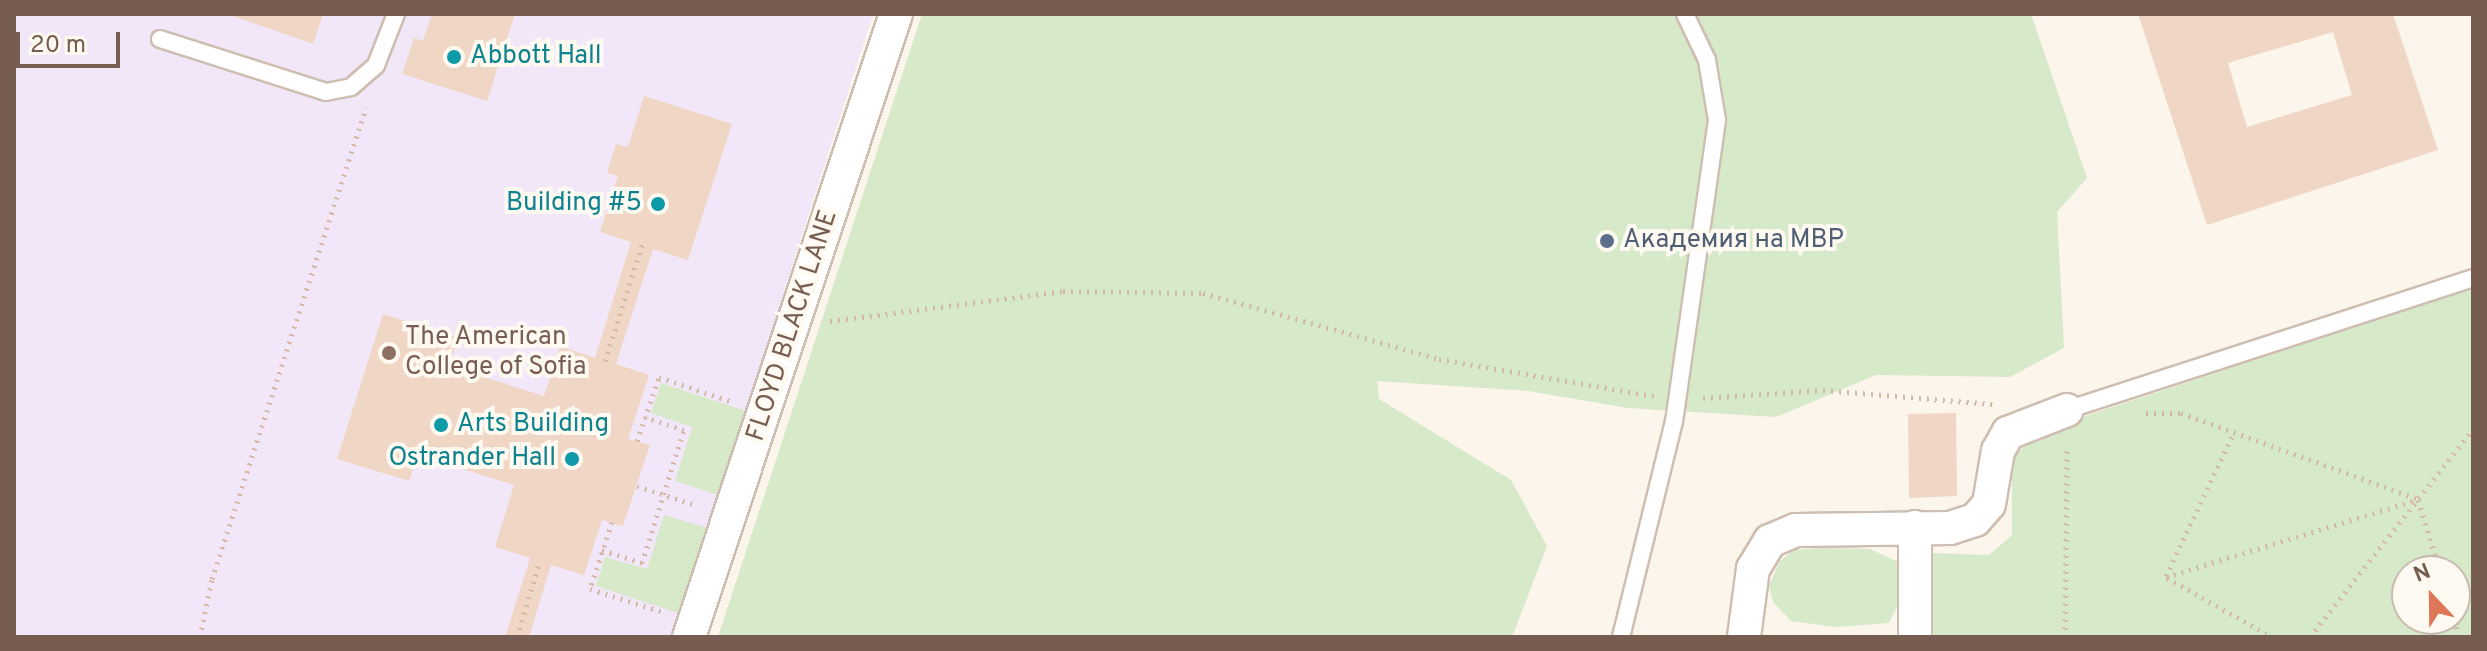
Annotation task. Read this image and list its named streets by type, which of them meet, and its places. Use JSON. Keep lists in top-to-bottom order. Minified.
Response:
{"streets":{"street":["FLOYD BLACK LANE"]},"places":["Abbott Hall","Building #5","Академия на МВР","The American College of Sofia","Arts Building","Ostrander Hall"],"scale_bar":"20 m","north":"top"}
